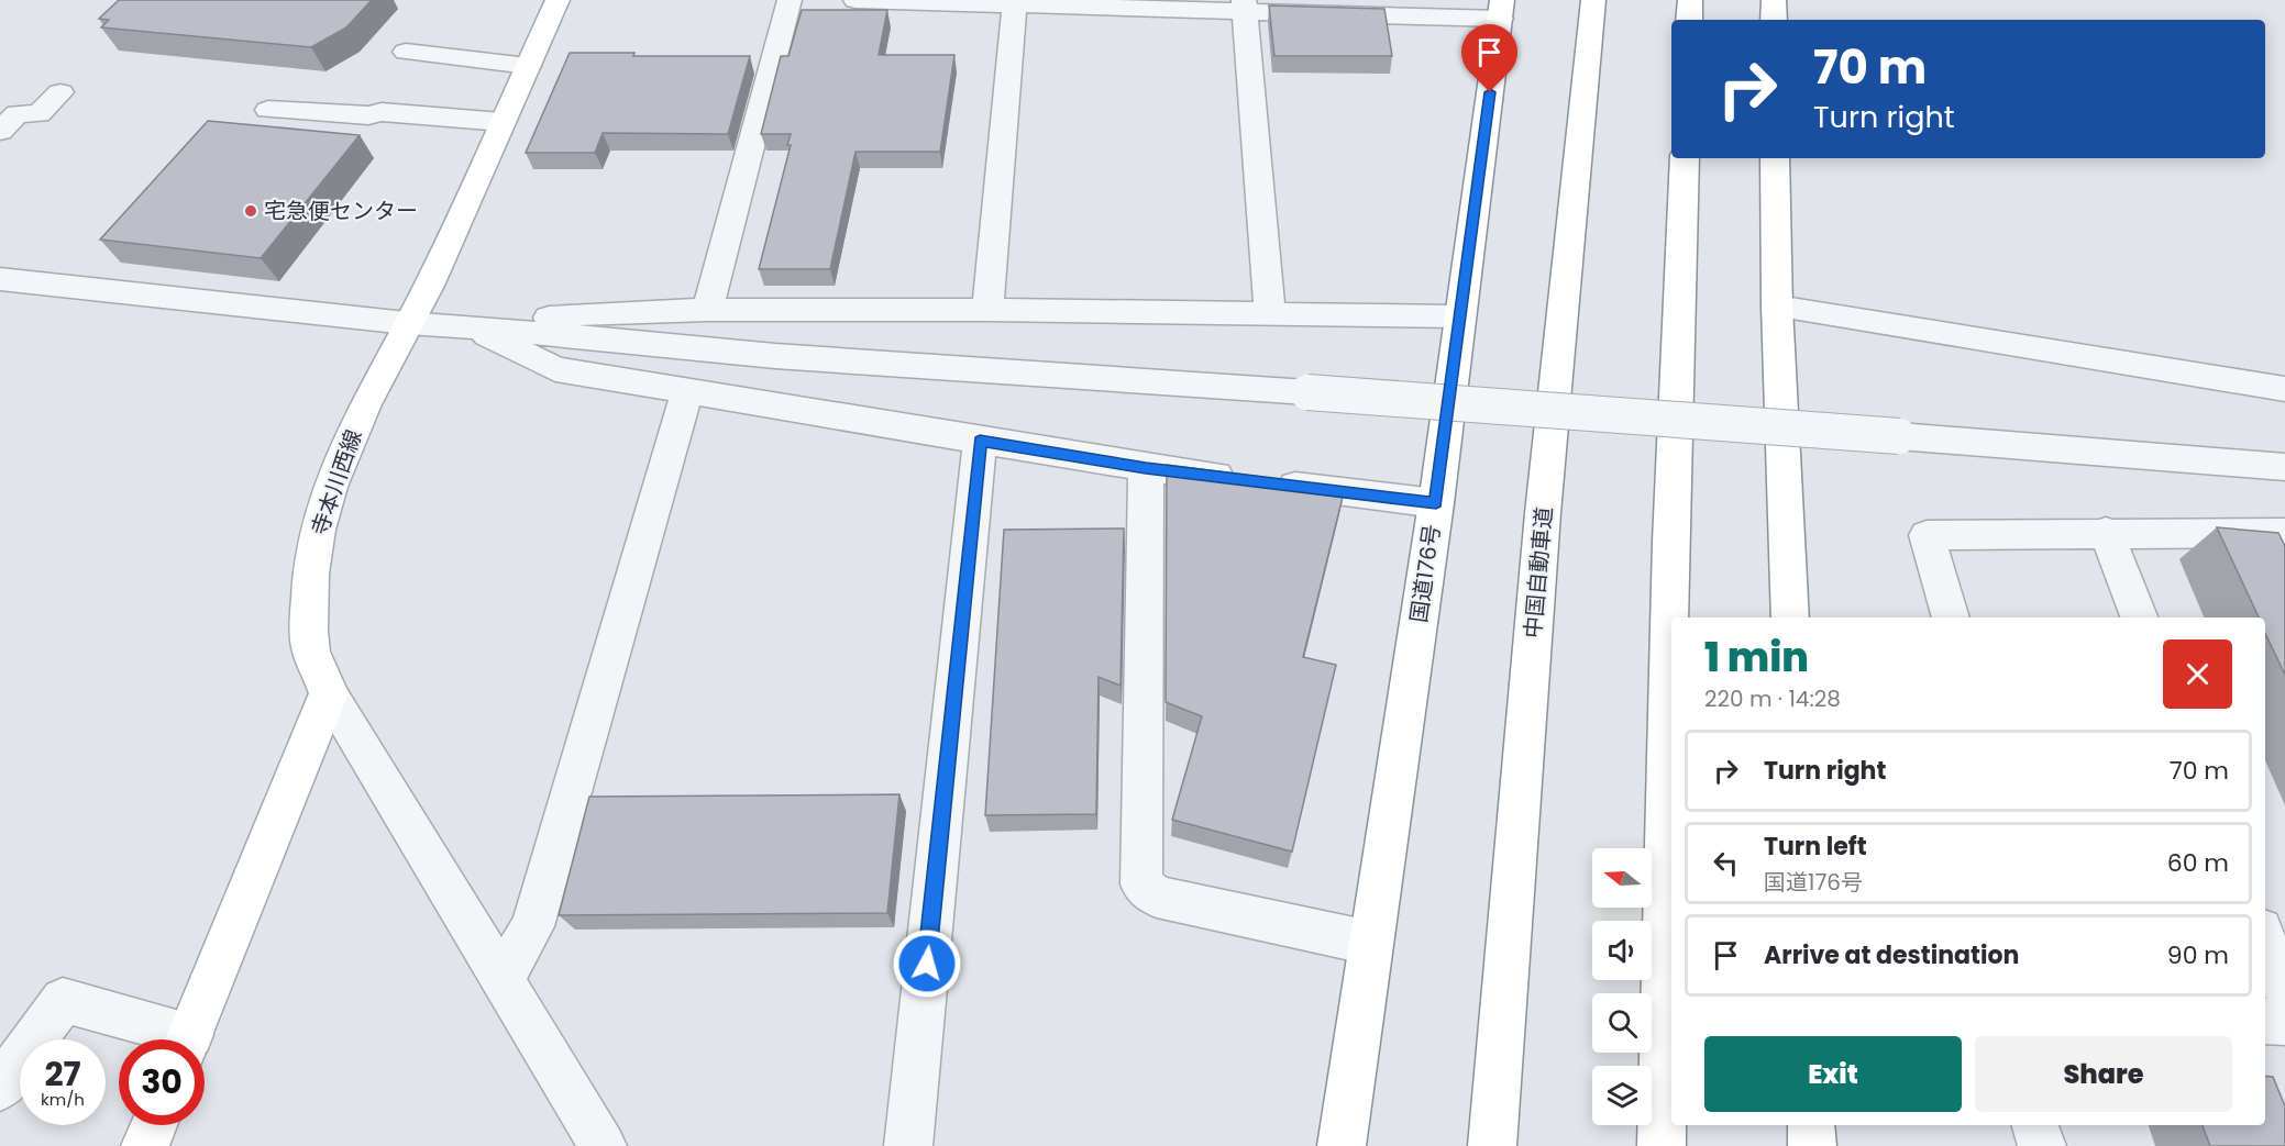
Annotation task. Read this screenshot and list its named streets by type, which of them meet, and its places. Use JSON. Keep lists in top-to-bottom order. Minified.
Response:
{"streets":{"main road":["寺本川西線","中国自動車道","国道176号"]},"places":["宅急便センター"],"north":"left","page":{"turn":["70 m","Turn right"],"heading":["1 min","220 m · 14:28"],"list":[{"name":"Turn right","value":"70 m"},{"name":"Turn left","note":"国道176号","value":"60 m"},{"name":"Arrive at destination","value":"90 m"}],"buttons":["Exit","Share"],"speed":"27 km/h","limit":"30"}}
